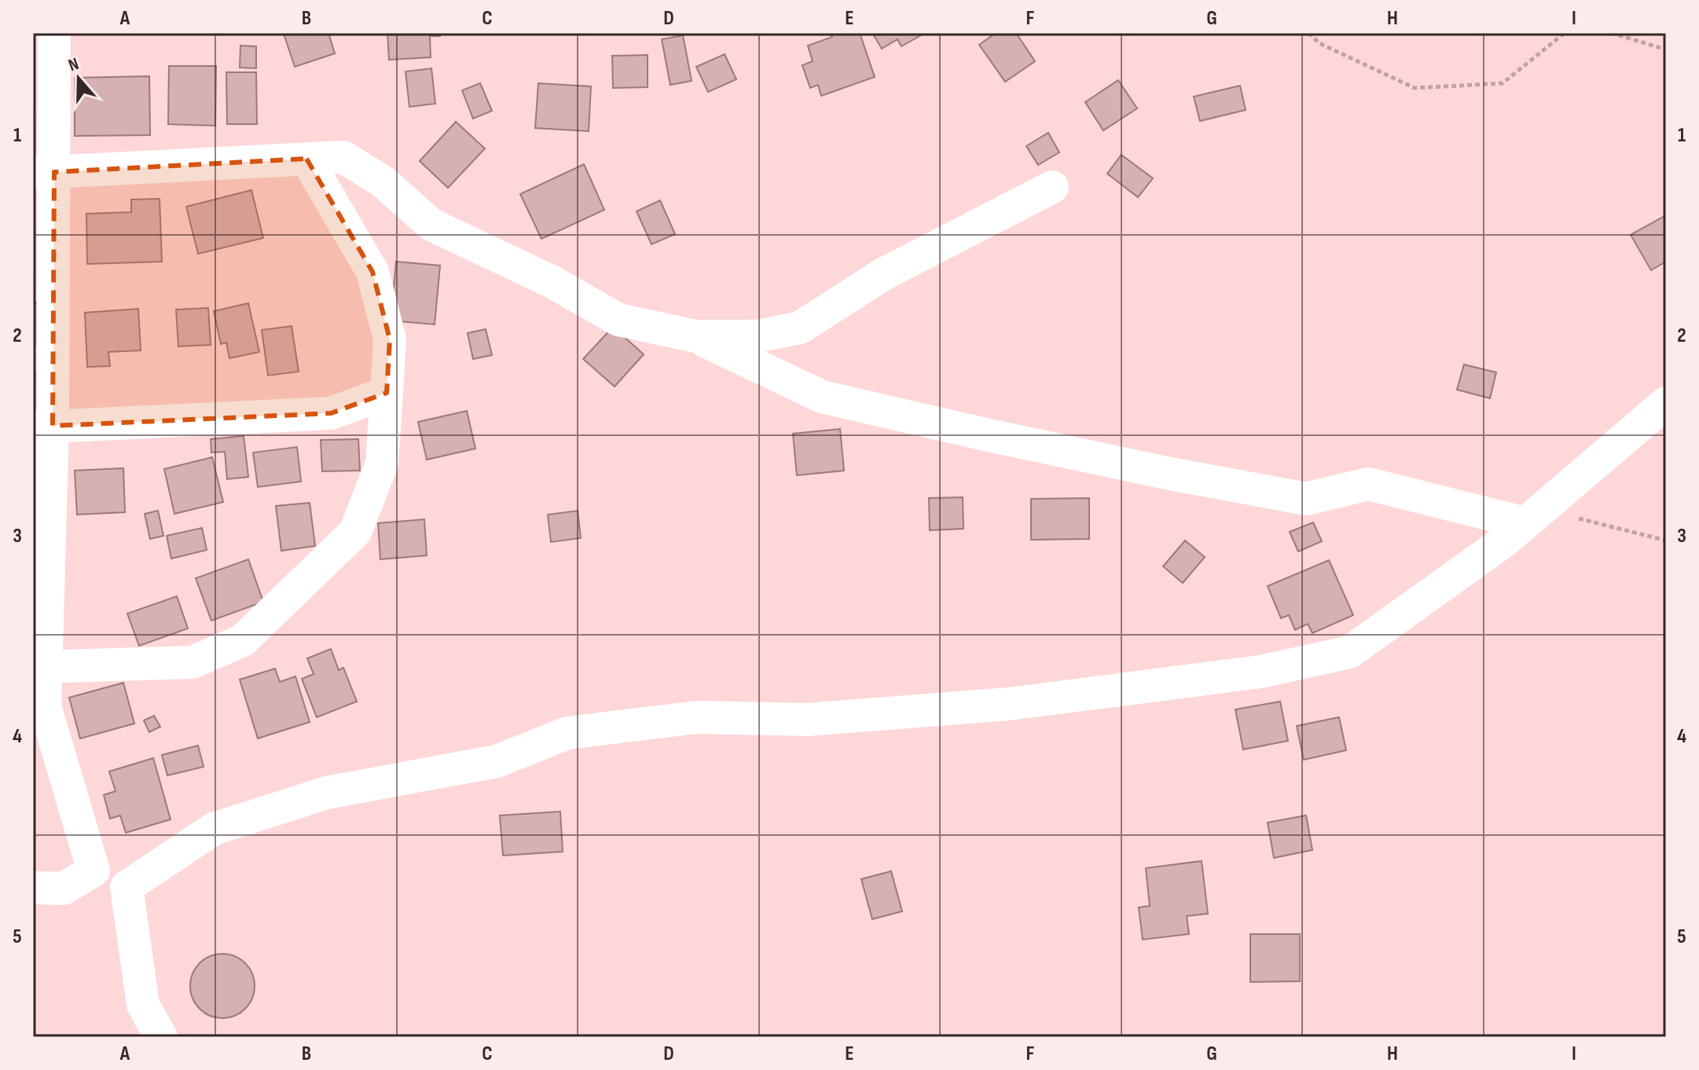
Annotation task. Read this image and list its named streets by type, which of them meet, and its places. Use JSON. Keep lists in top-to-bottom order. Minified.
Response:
{"north":"top","grid":{"columns":["A","B","C","D","E","F","G","H","I"],"rows":["1","2","3","4","5"]}}
